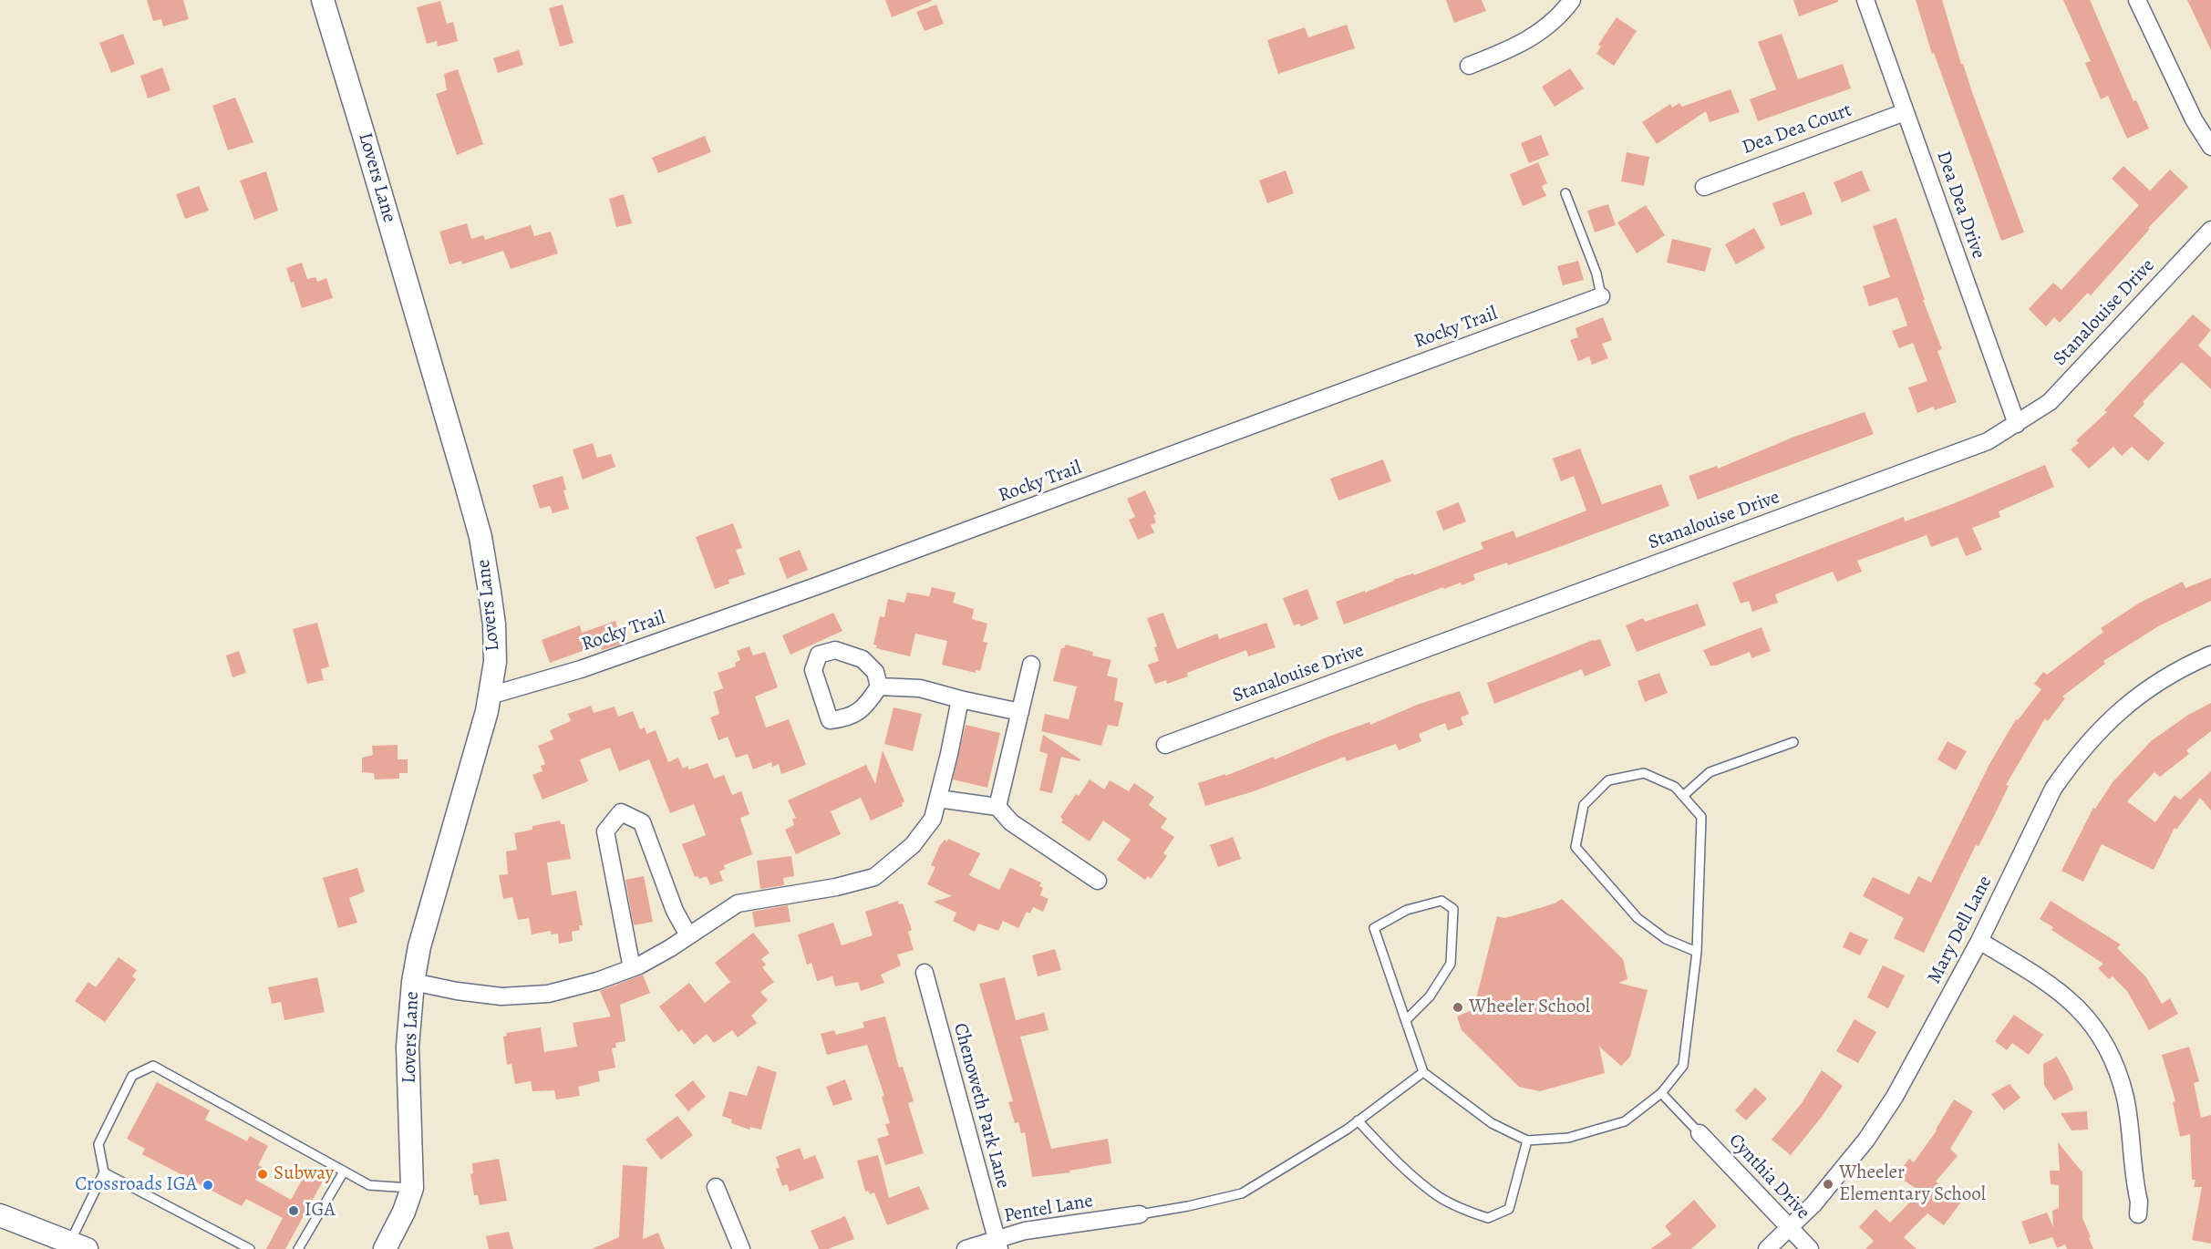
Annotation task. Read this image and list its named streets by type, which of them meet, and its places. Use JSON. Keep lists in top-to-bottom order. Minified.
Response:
{"streets":{"main road":["Lovers Lane"],"street":["Dea Dea Court","Dea Dea Drive","Stanalouise Drive","Rocky Trail","Mary Dell Lane","Chenoweth Park Lane","Cynthia Drive","Pentel Lane"]},"crossings":[["Dea Dea Court","Dea Dea Drive"],["Lovers Lane","Rocky Trail"],["Dea Dea Drive","Stanalouise Drive"],["Mary Dell Lane","Cynthia Drive"],["Chenoweth Park Lane","Pentel Lane"]],"places":["Wheeler School","Subway","Wheeler Elementary School","Crossroads IGA","IGA"]}
